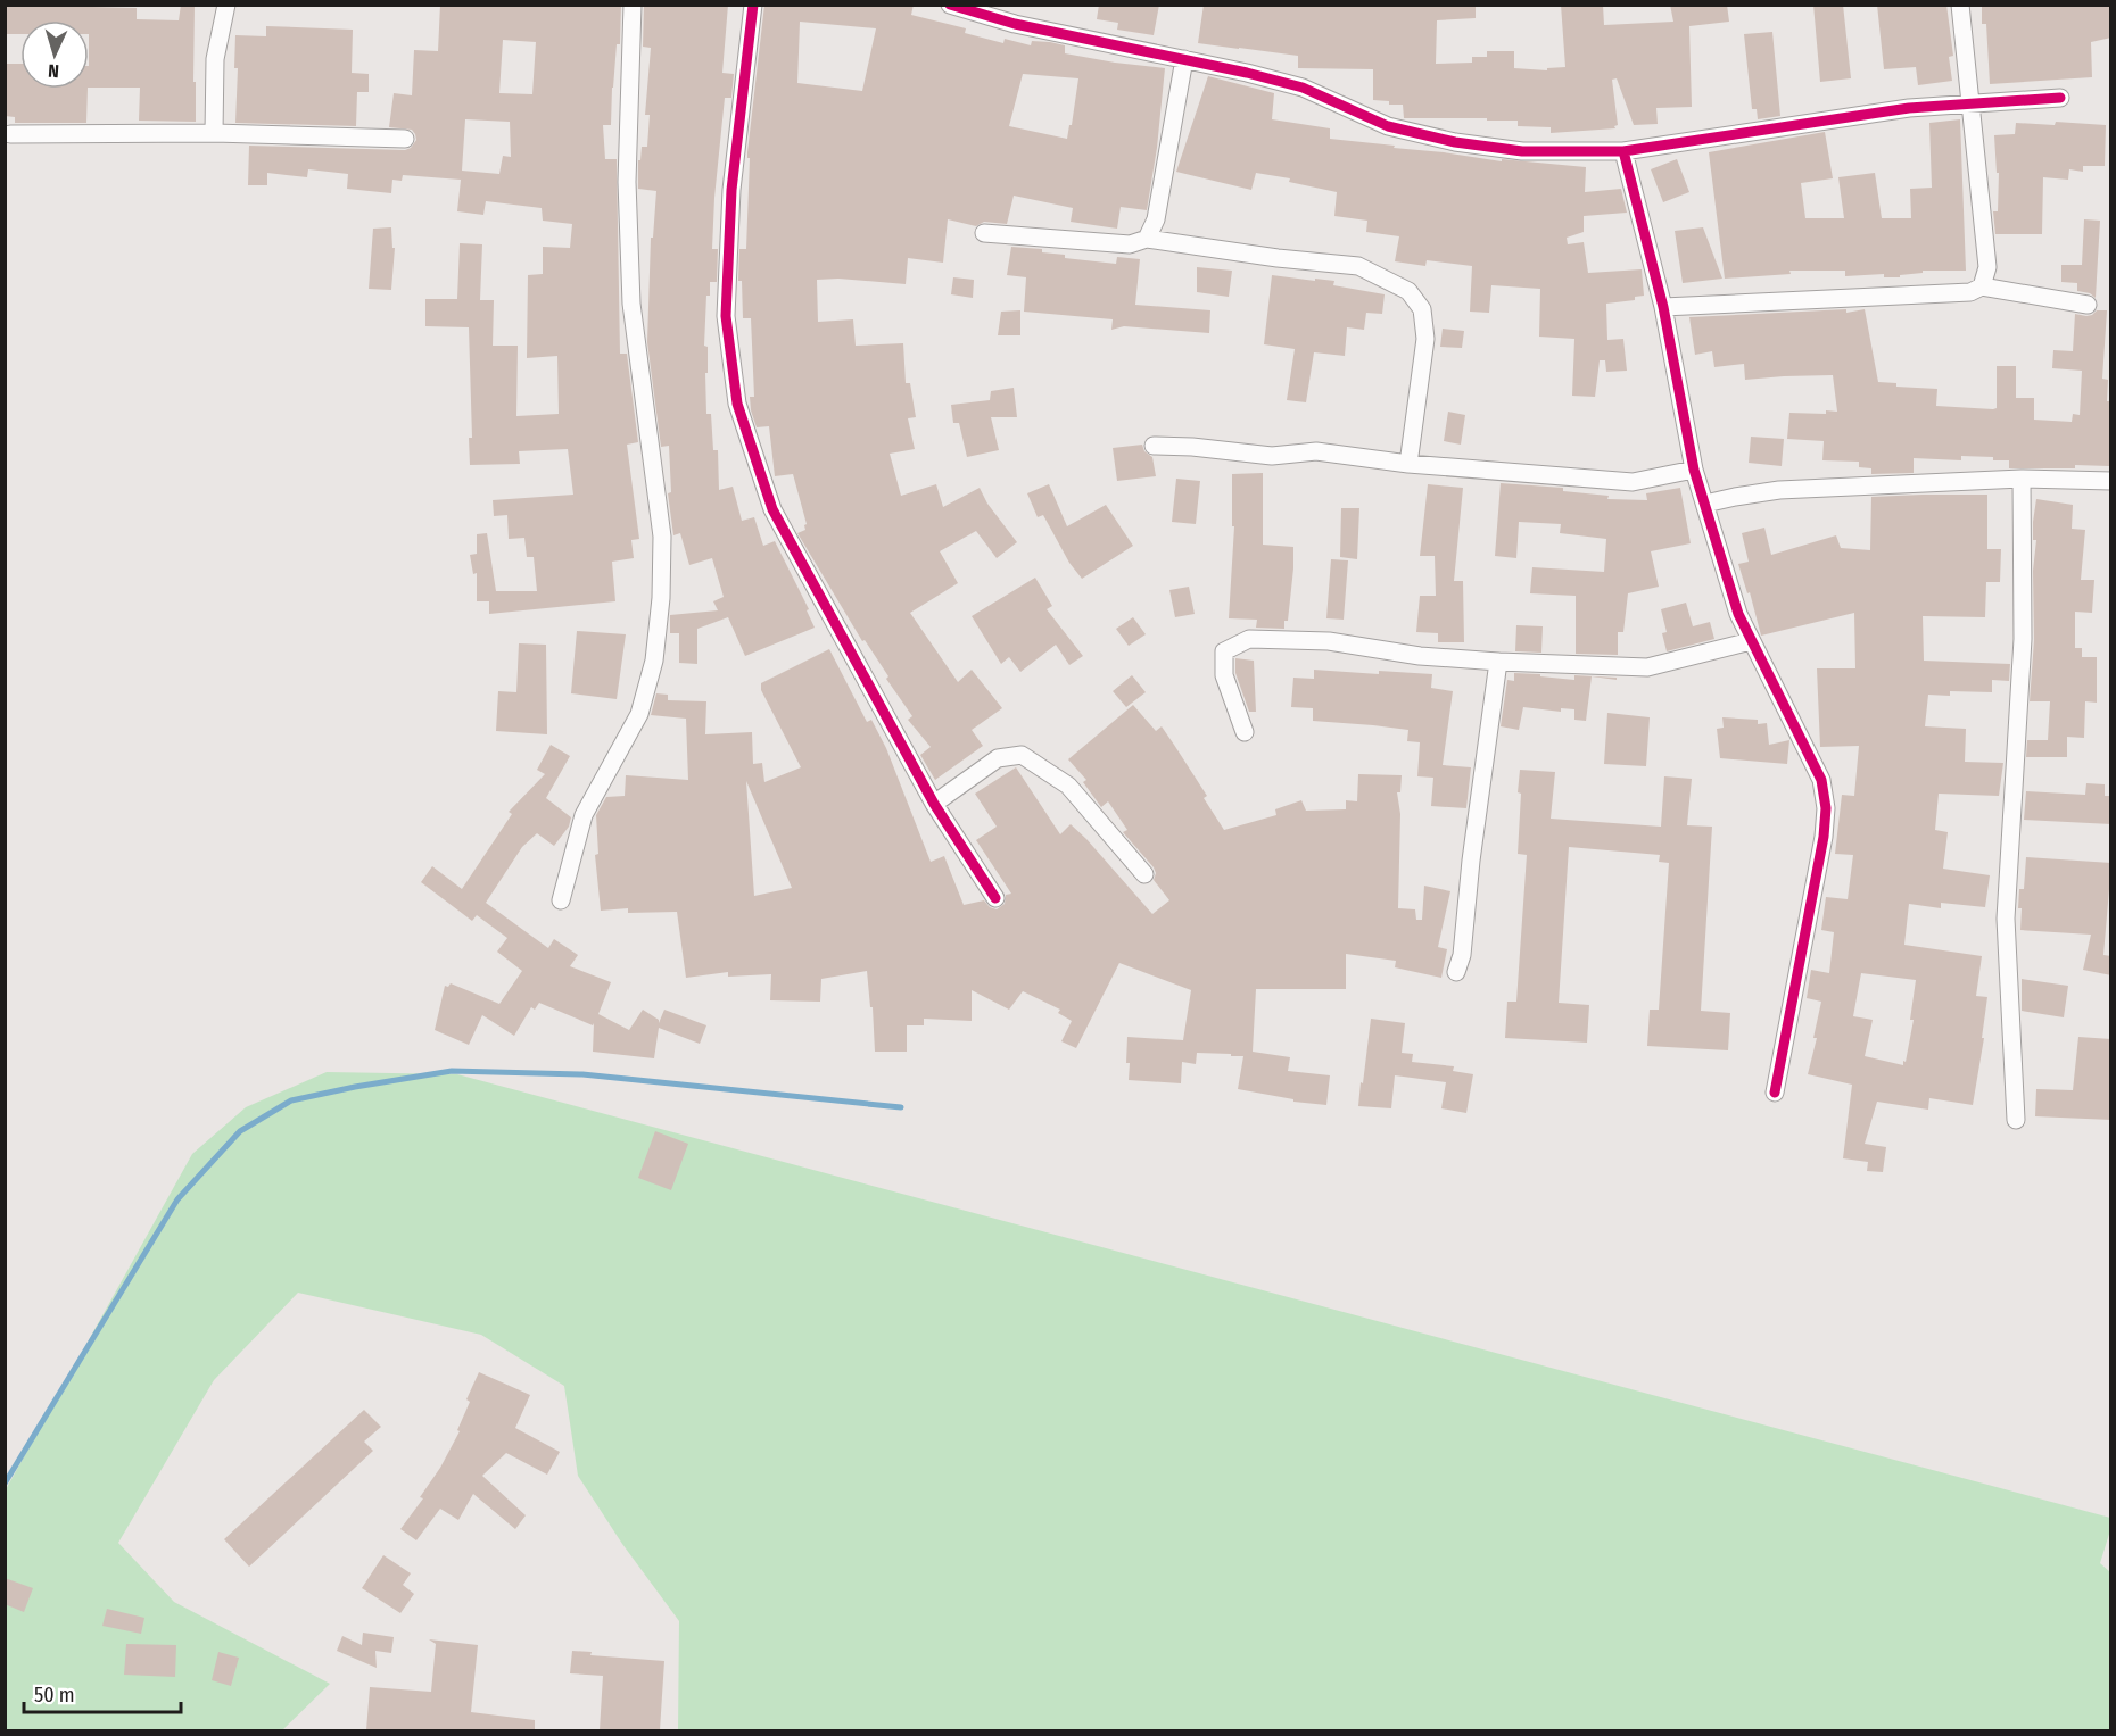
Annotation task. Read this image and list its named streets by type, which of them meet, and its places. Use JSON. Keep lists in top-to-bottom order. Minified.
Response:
{"scale_bar":"50 m","north":"bottom"}
